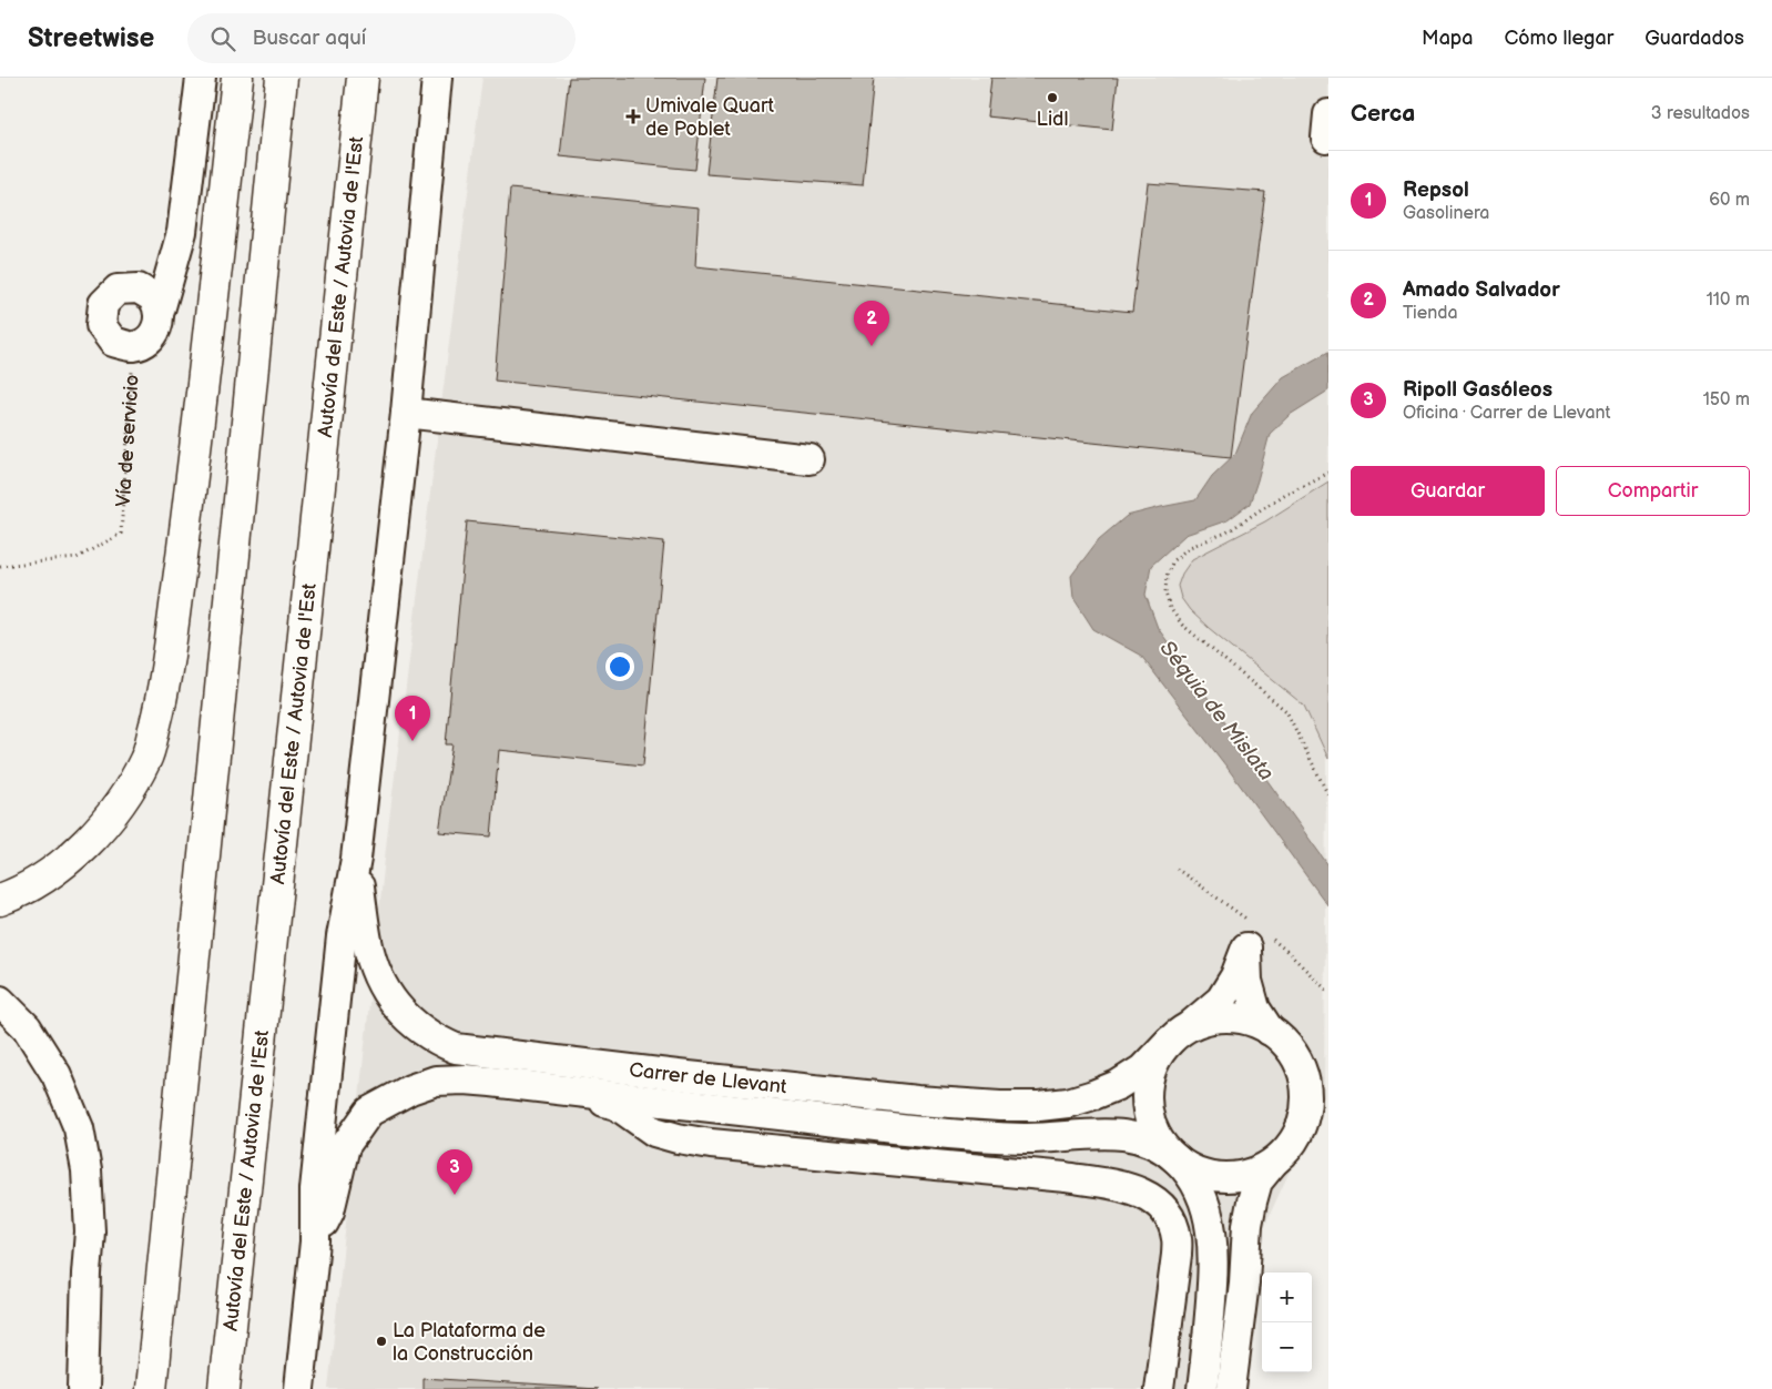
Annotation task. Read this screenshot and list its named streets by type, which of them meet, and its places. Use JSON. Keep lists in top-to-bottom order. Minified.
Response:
{"streets":{"highway":["Autovía del Este / Autovia de l'Est"],"street":["Carrer de Llevant"],"path":["Vía de servicio"]},"water":["Séquia de Mislata"],"places":{"other":["Lidl","La Plataforma de la Construcción"],"health":["Umivale Quart de Poblet"]},"page":{"header":"Streetwise","search":"Buscar aquí","nav":["Mapa","Cómo llegar","Guardados"],"heading":["Cerca","3 resultados"],"list":[{"mark":"1","name":"Repsol","note":"Gasolinera","value":"60 m"},{"mark":"2","name":"Amado Salvador","note":"Tienda","value":"110 m"},{"mark":"3","name":"Ripoll Gasóleos","note":"Oficina · Carrer de Llevant","value":"150 m"}],"pins":["2","1","3"],"buttons":["Guardar","Compartir"],"map_buttons":["+","−"]}}
